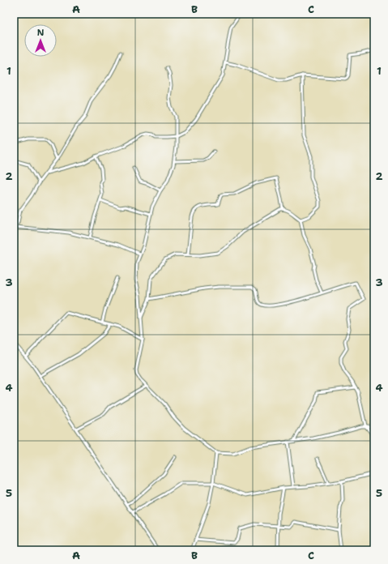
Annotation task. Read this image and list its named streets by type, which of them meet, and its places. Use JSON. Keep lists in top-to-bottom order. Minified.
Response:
{"north":"top","grid":{"columns":["A","B","C"],"rows":["1","2","3","4","5"]}}
